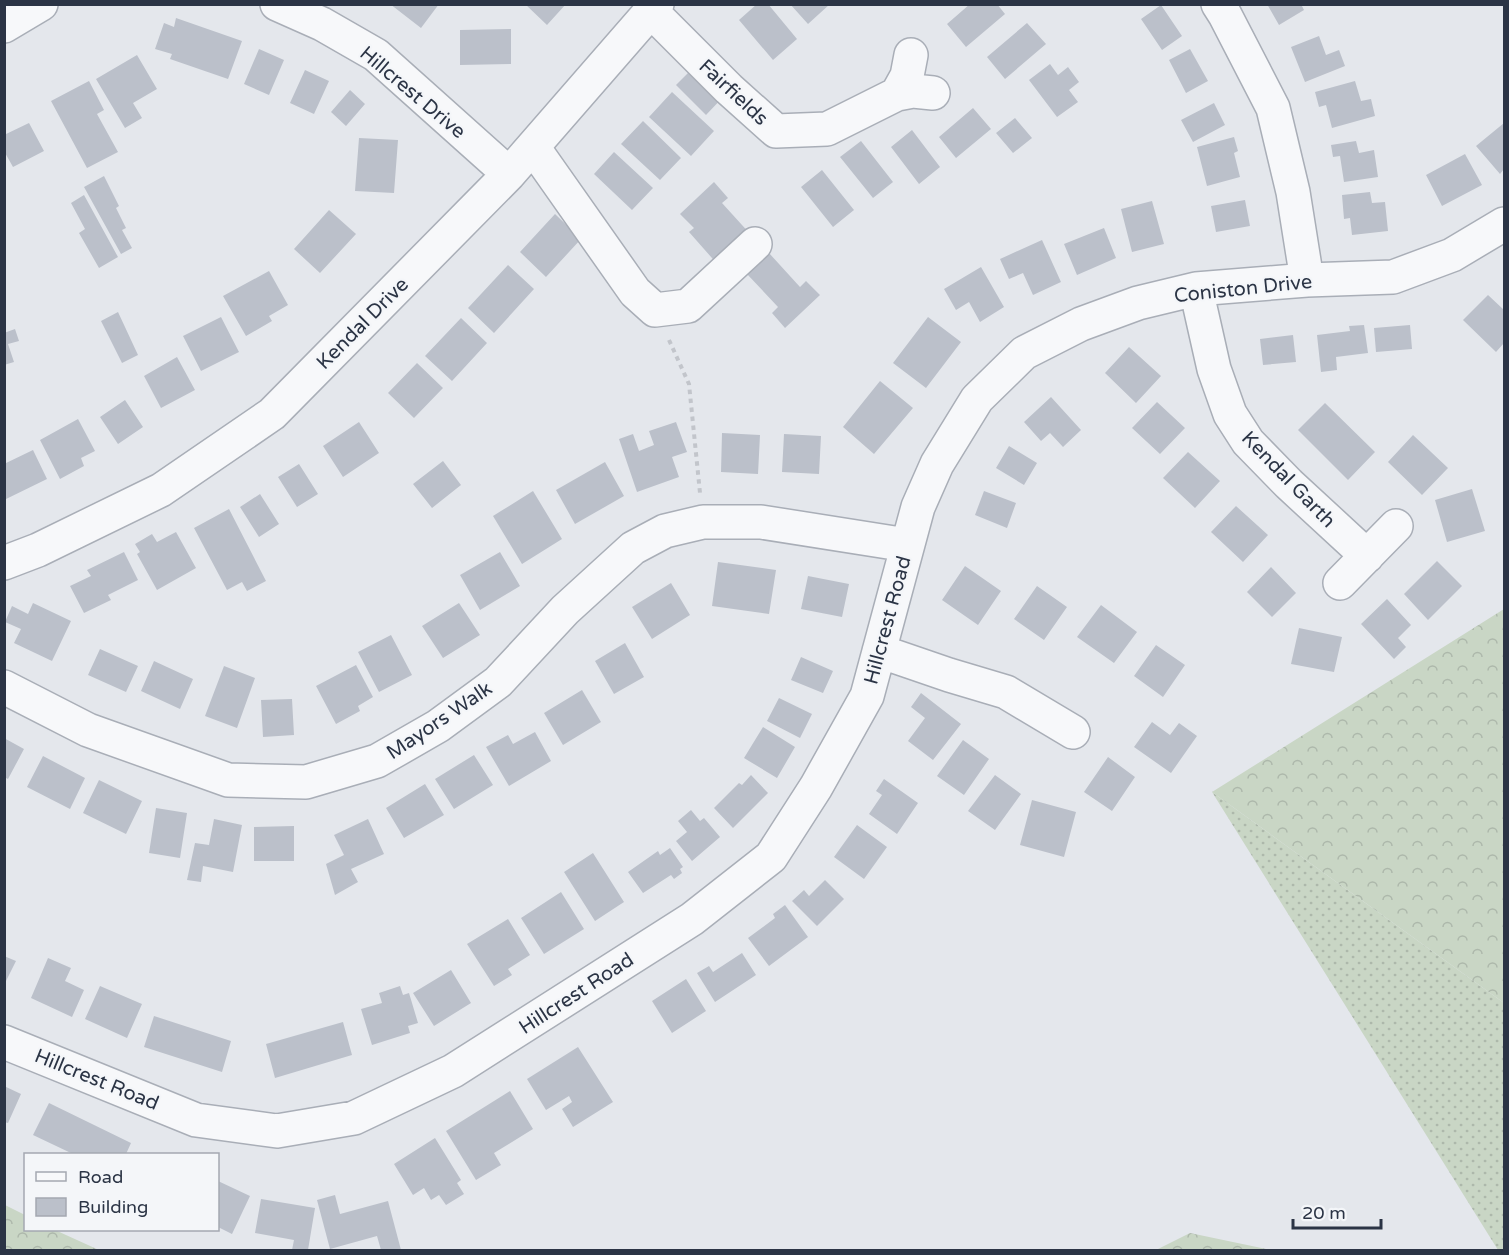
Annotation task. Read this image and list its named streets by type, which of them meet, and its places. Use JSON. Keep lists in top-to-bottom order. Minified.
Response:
{"streets":{"street":["Hillcrest Drive","Fairfields","Coniston Drive","Kendal Drive","Kendal Garth","Hillcrest Road","Mayors Walk"]},"crossings":[["Hillcrest Drive","Kendal Drive"],["Fairfields","Kendal Drive"],["Coniston Drive","Kendal Garth"],["Coniston Drive","Hillcrest Road"],["Hillcrest Road","Mayors Walk"]],"legend":["Road","Building"],"scale_bar":"20 m"}
